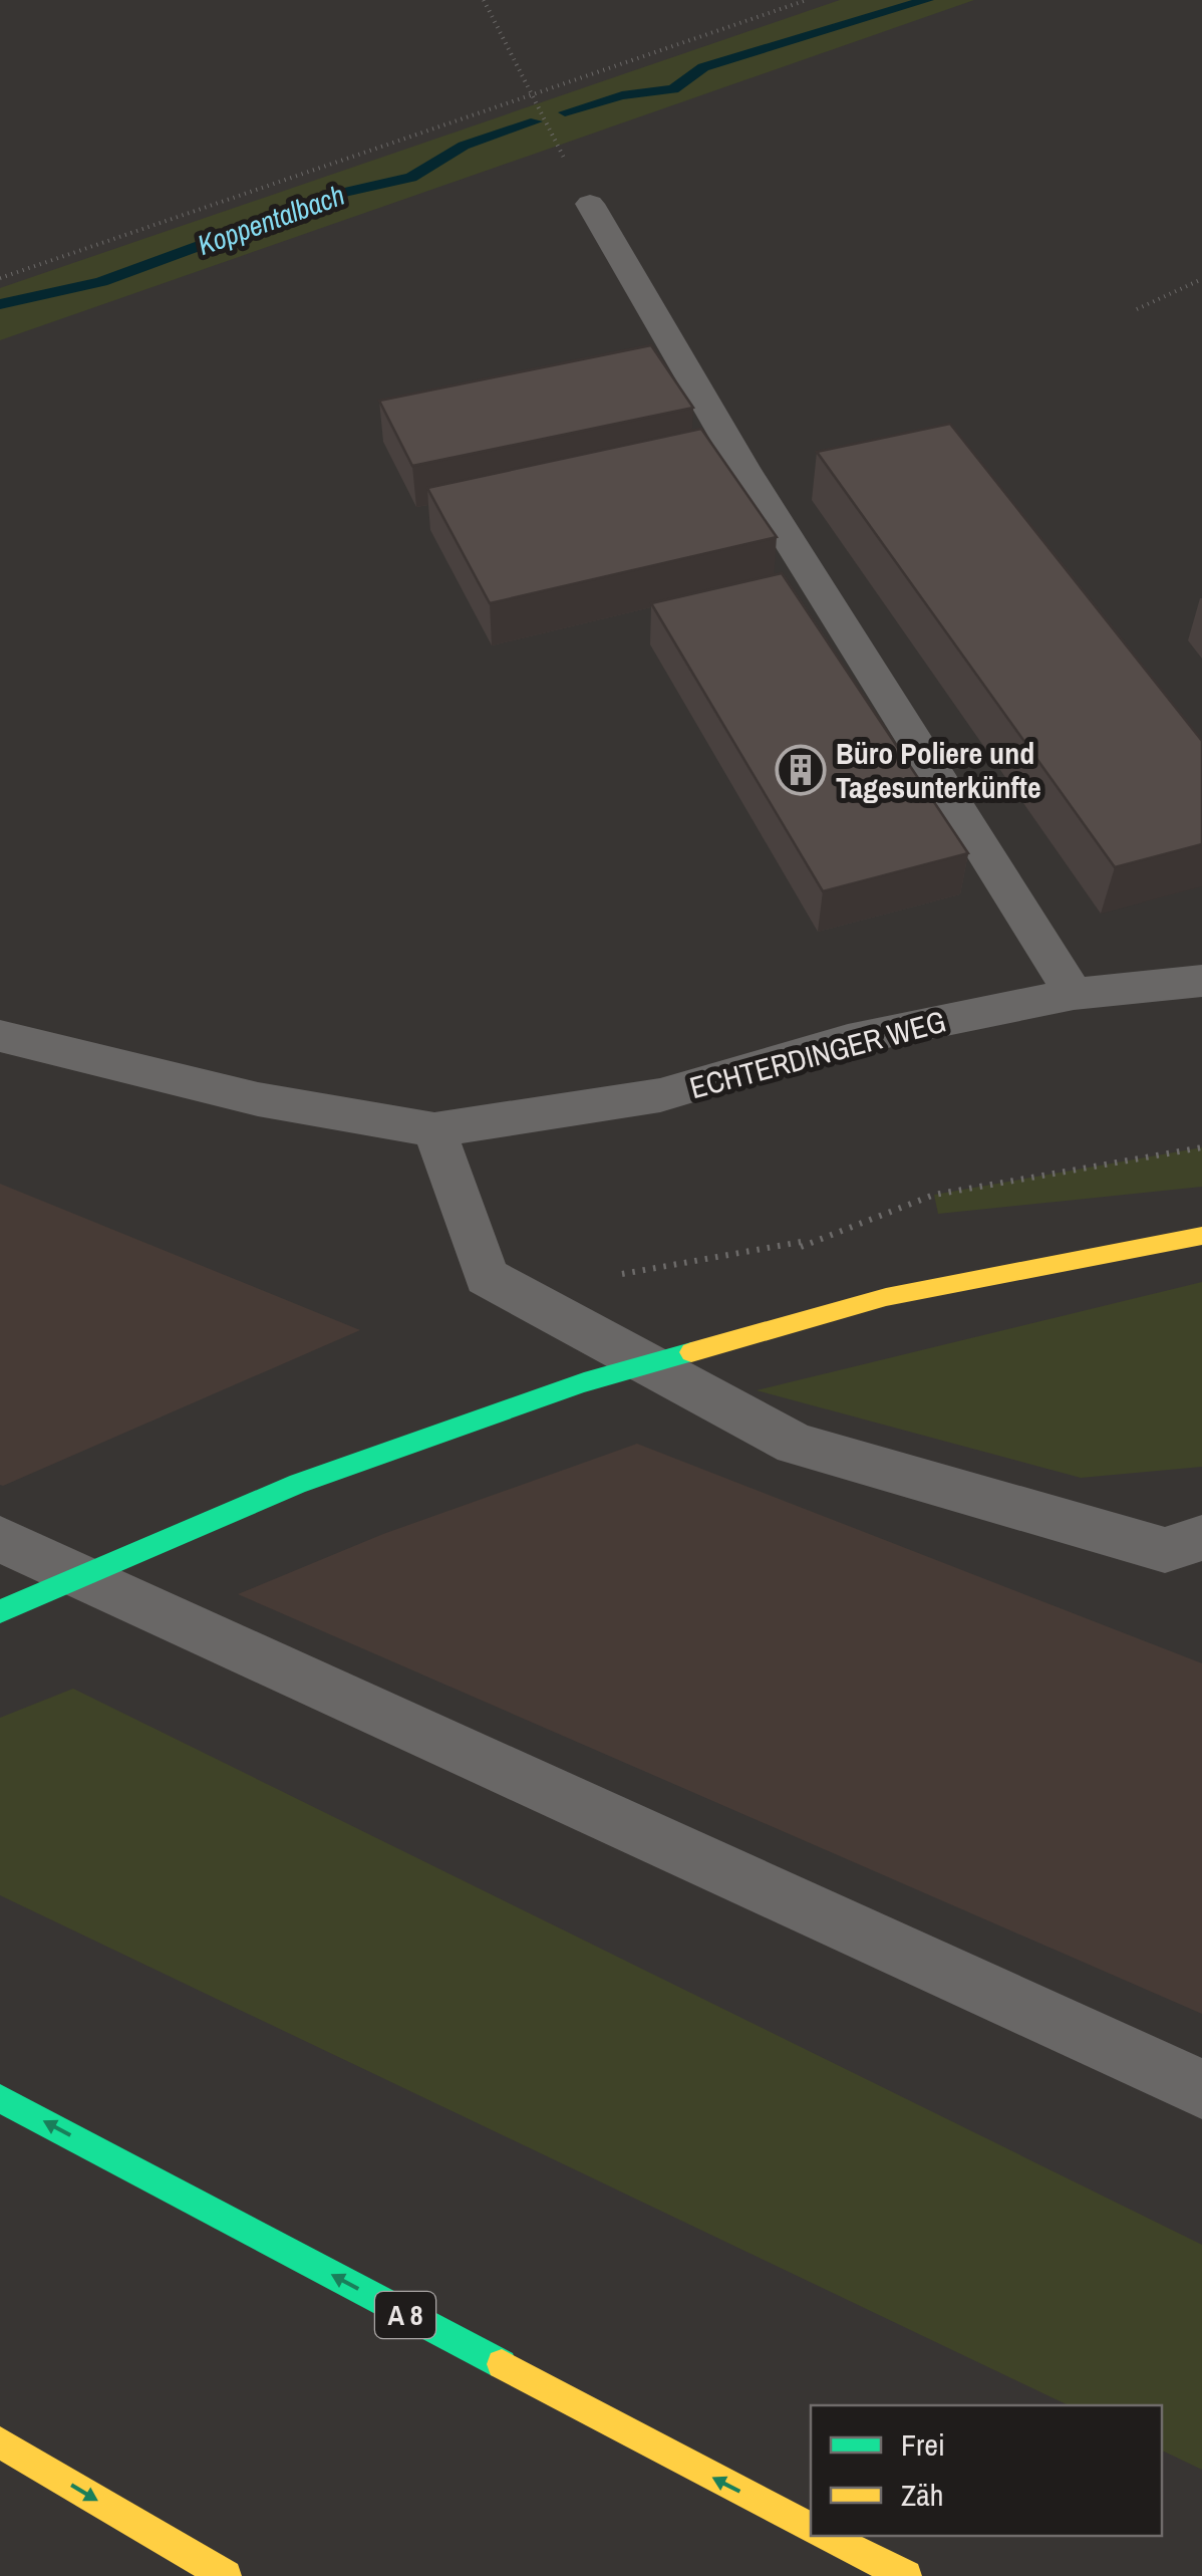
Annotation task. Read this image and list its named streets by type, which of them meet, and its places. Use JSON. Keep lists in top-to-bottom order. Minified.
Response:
{"streets":{"main road":["A 8"],"lane":["ECHTERDINGER WEG"]},"water":["Koppentalbach"],"places":{"building":["Büro Poliere und Tagesunterkünfte"]},"legend":["Frei","Zäh"]}
